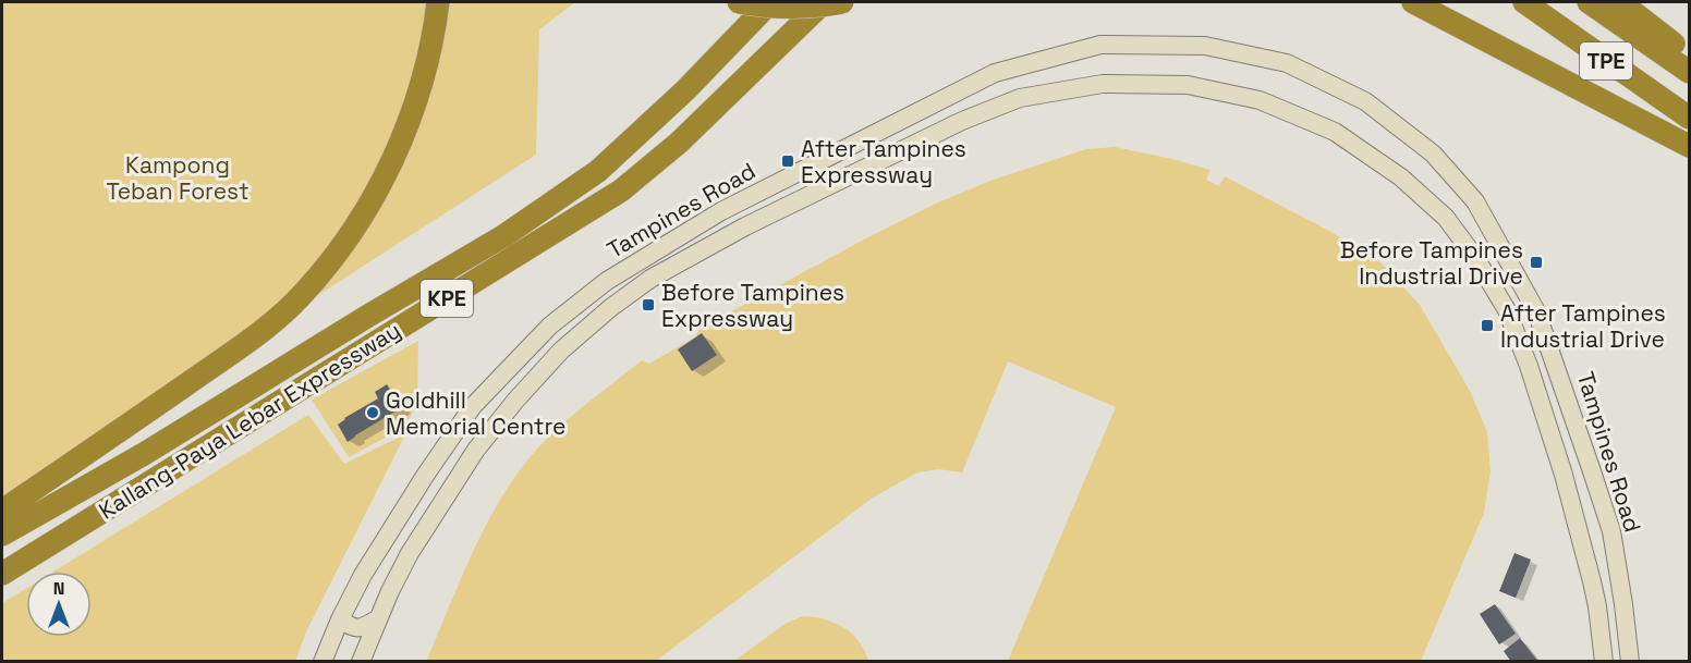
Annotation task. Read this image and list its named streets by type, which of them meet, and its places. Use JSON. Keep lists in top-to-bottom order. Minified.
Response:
{"streets":{"highway":["TPE","KPE","Kallang-Paya Lebar Expressway"],"main road":["Tampines Road"]},"parks":["Kampong Teban Forest"],"places":{"transit":["After Tampines Expressway","Before Tampines Industrial Drive","Before Tampines Expressway","After Tampines Industrial Drive"],"other":["Goldhill Memorial Centre"]},"north":"top"}
